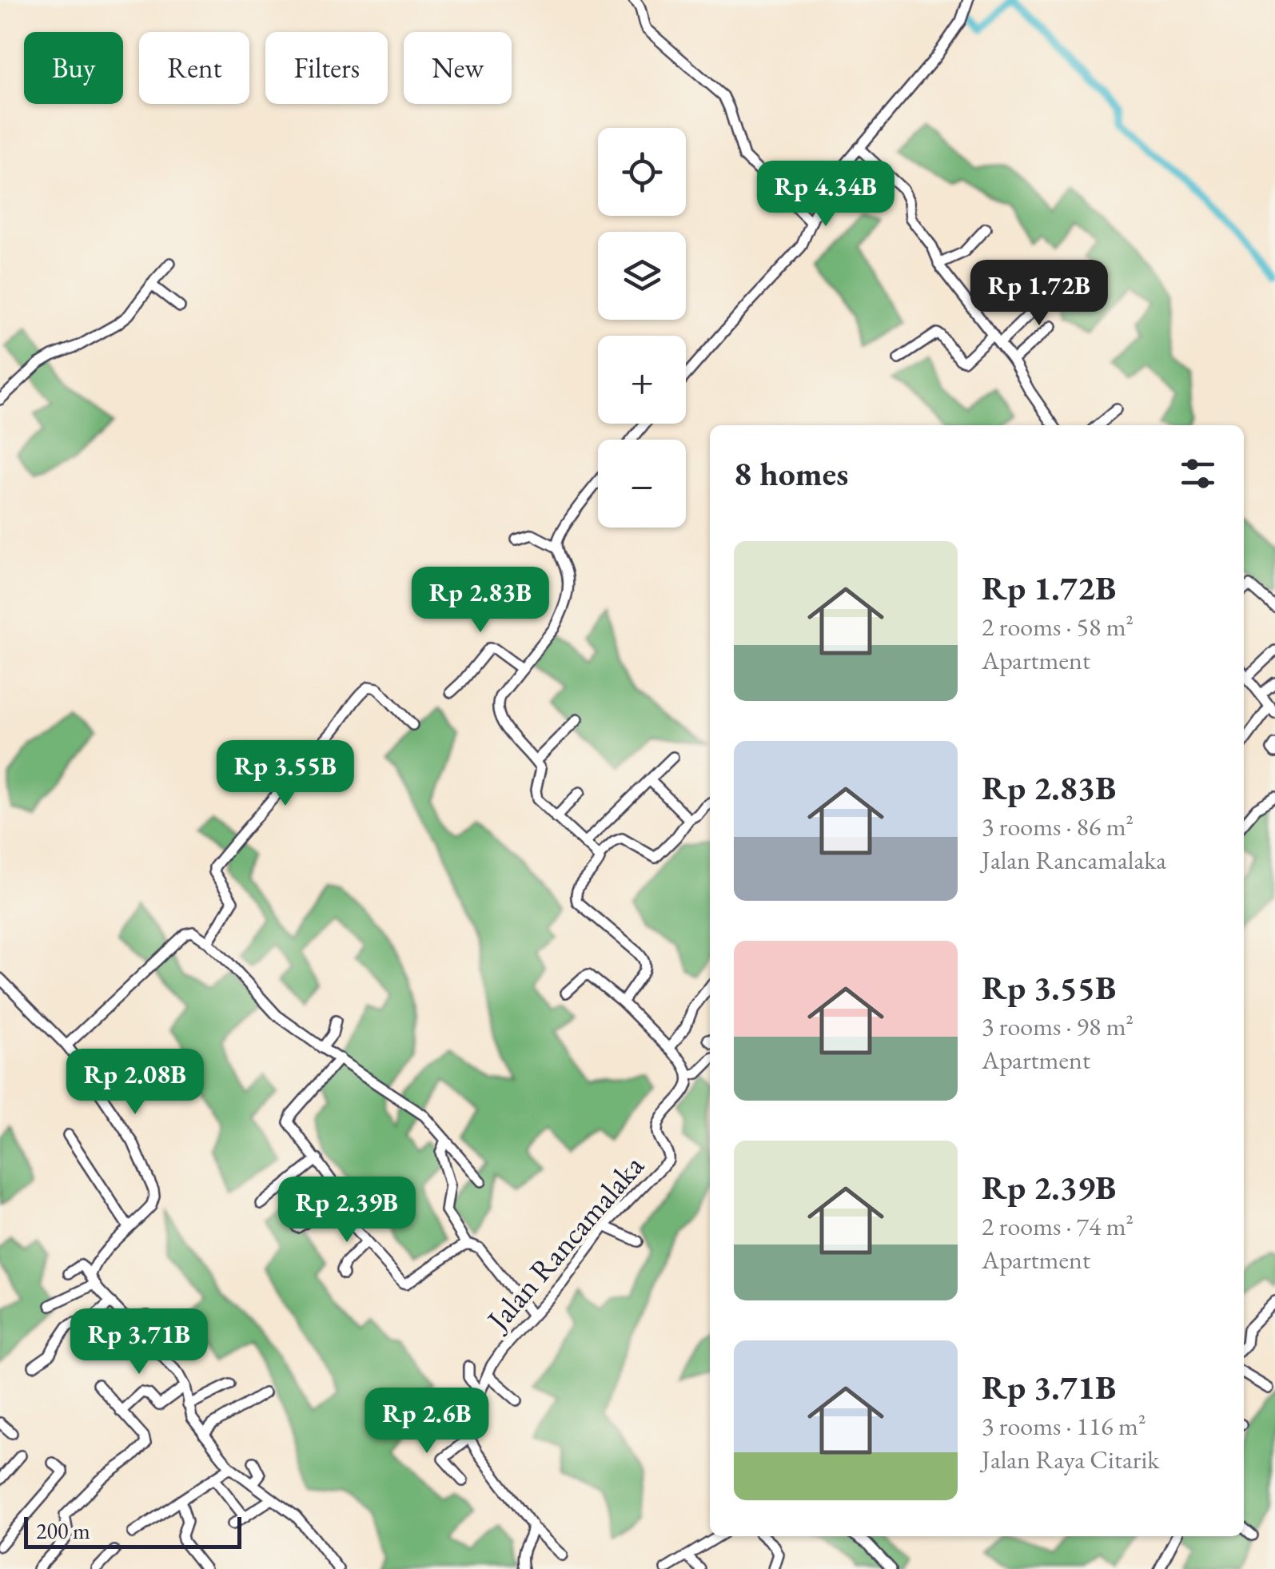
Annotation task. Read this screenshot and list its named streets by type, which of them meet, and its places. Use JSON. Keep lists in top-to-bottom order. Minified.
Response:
{"streets":{"street":["Jalan Rancamalaka"]},"scale_bar":"200 m","page":{"chip":["Buy","Rent","Filters","New"],"map_buttons":["+","−"],"price":["Rp 4.34B","Rp 1.72B","Rp 2.83B","Rp 3.55B","Rp 2.08B","Rp 2.39B","Rp 3.71B","Rp 2.6B"],"heading":"8 homes","list":[{"name":"Rp 1.72B","note":"2 rooms · 58 m² · Apartment"},{"name":"Rp 2.83B","note":"3 rooms · 86 m² · Jalan Rancamalaka"},{"name":"Rp 3.55B","note":"3 rooms · 98 m² · Apartment"},{"name":"Rp 2.39B","note":"2 rooms · 74 m² · Apartment"},{"name":"Rp 3.71B","note":"3 rooms · 116 m² · Jalan Raya Citarik"}],"scale":"200 m"}}
